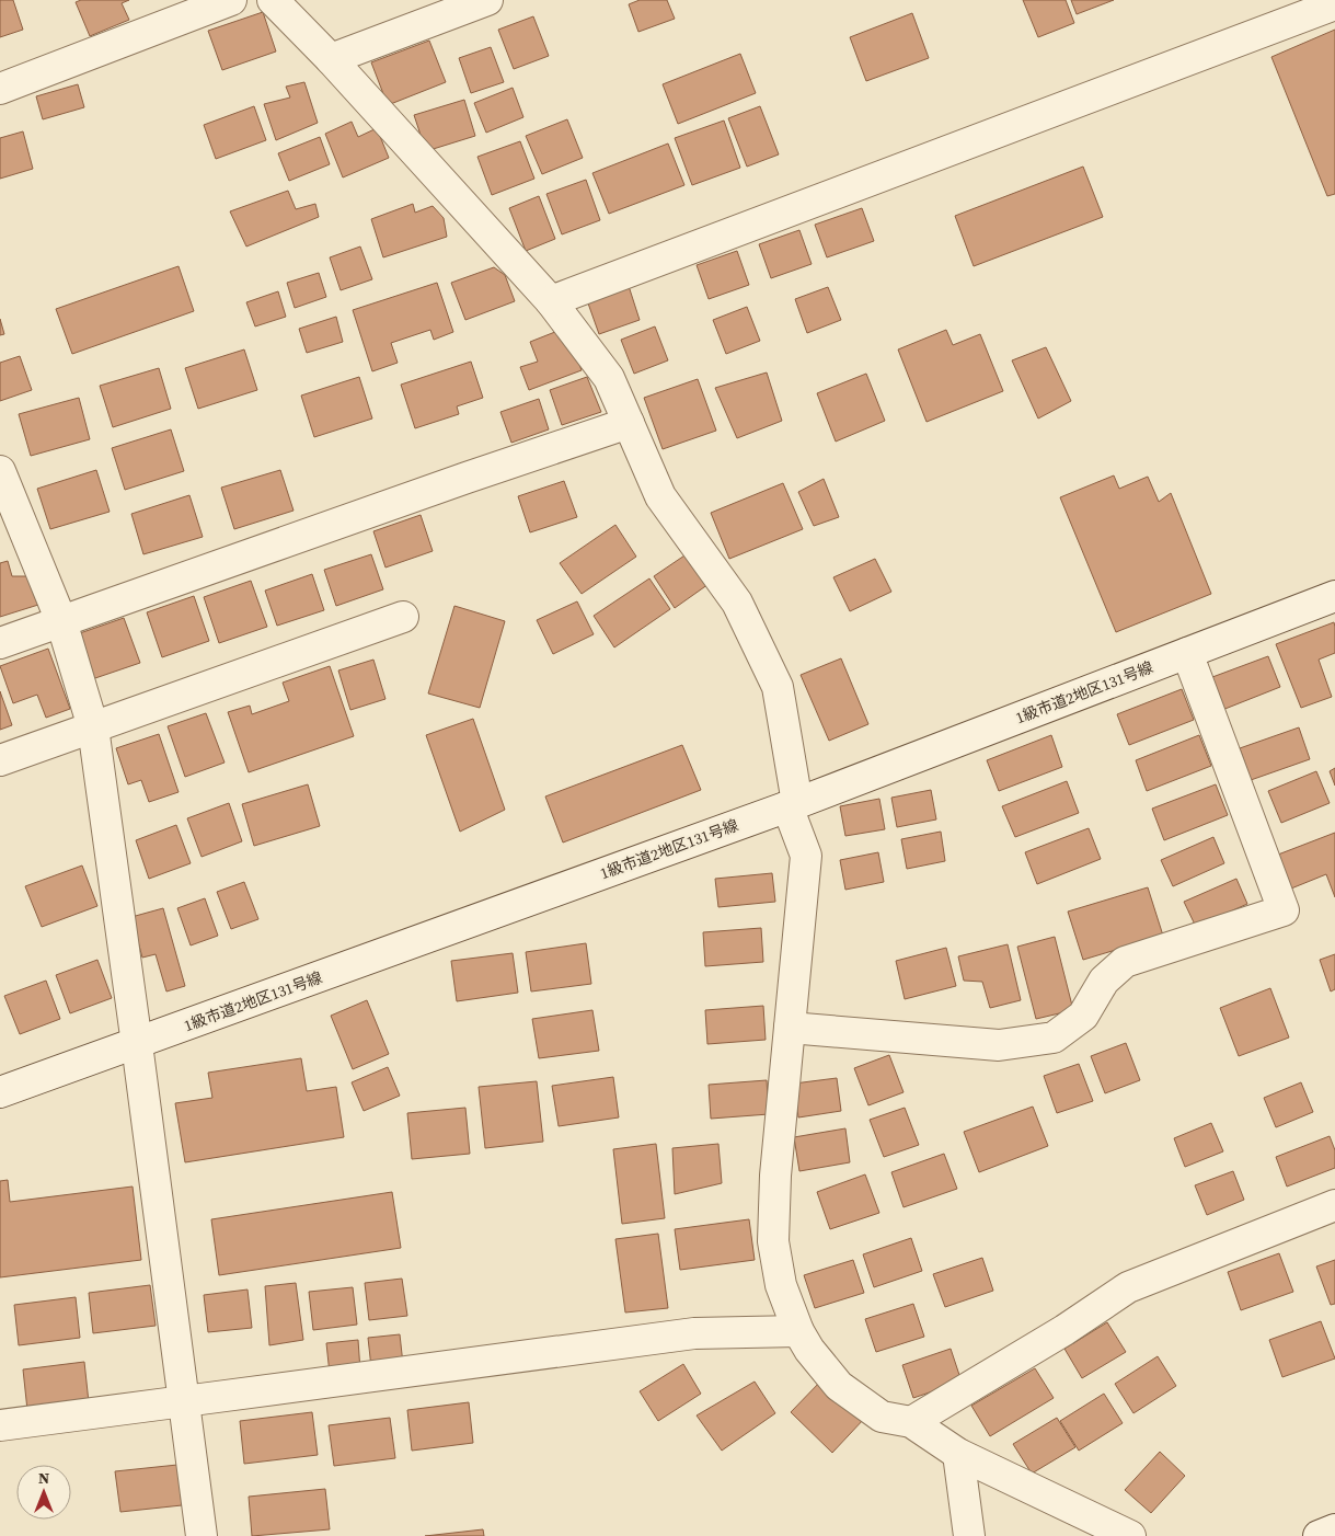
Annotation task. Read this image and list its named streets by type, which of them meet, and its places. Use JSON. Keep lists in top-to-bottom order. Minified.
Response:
{"streets":{"street":["1級市道2地区131号線"]},"north":"top"}
